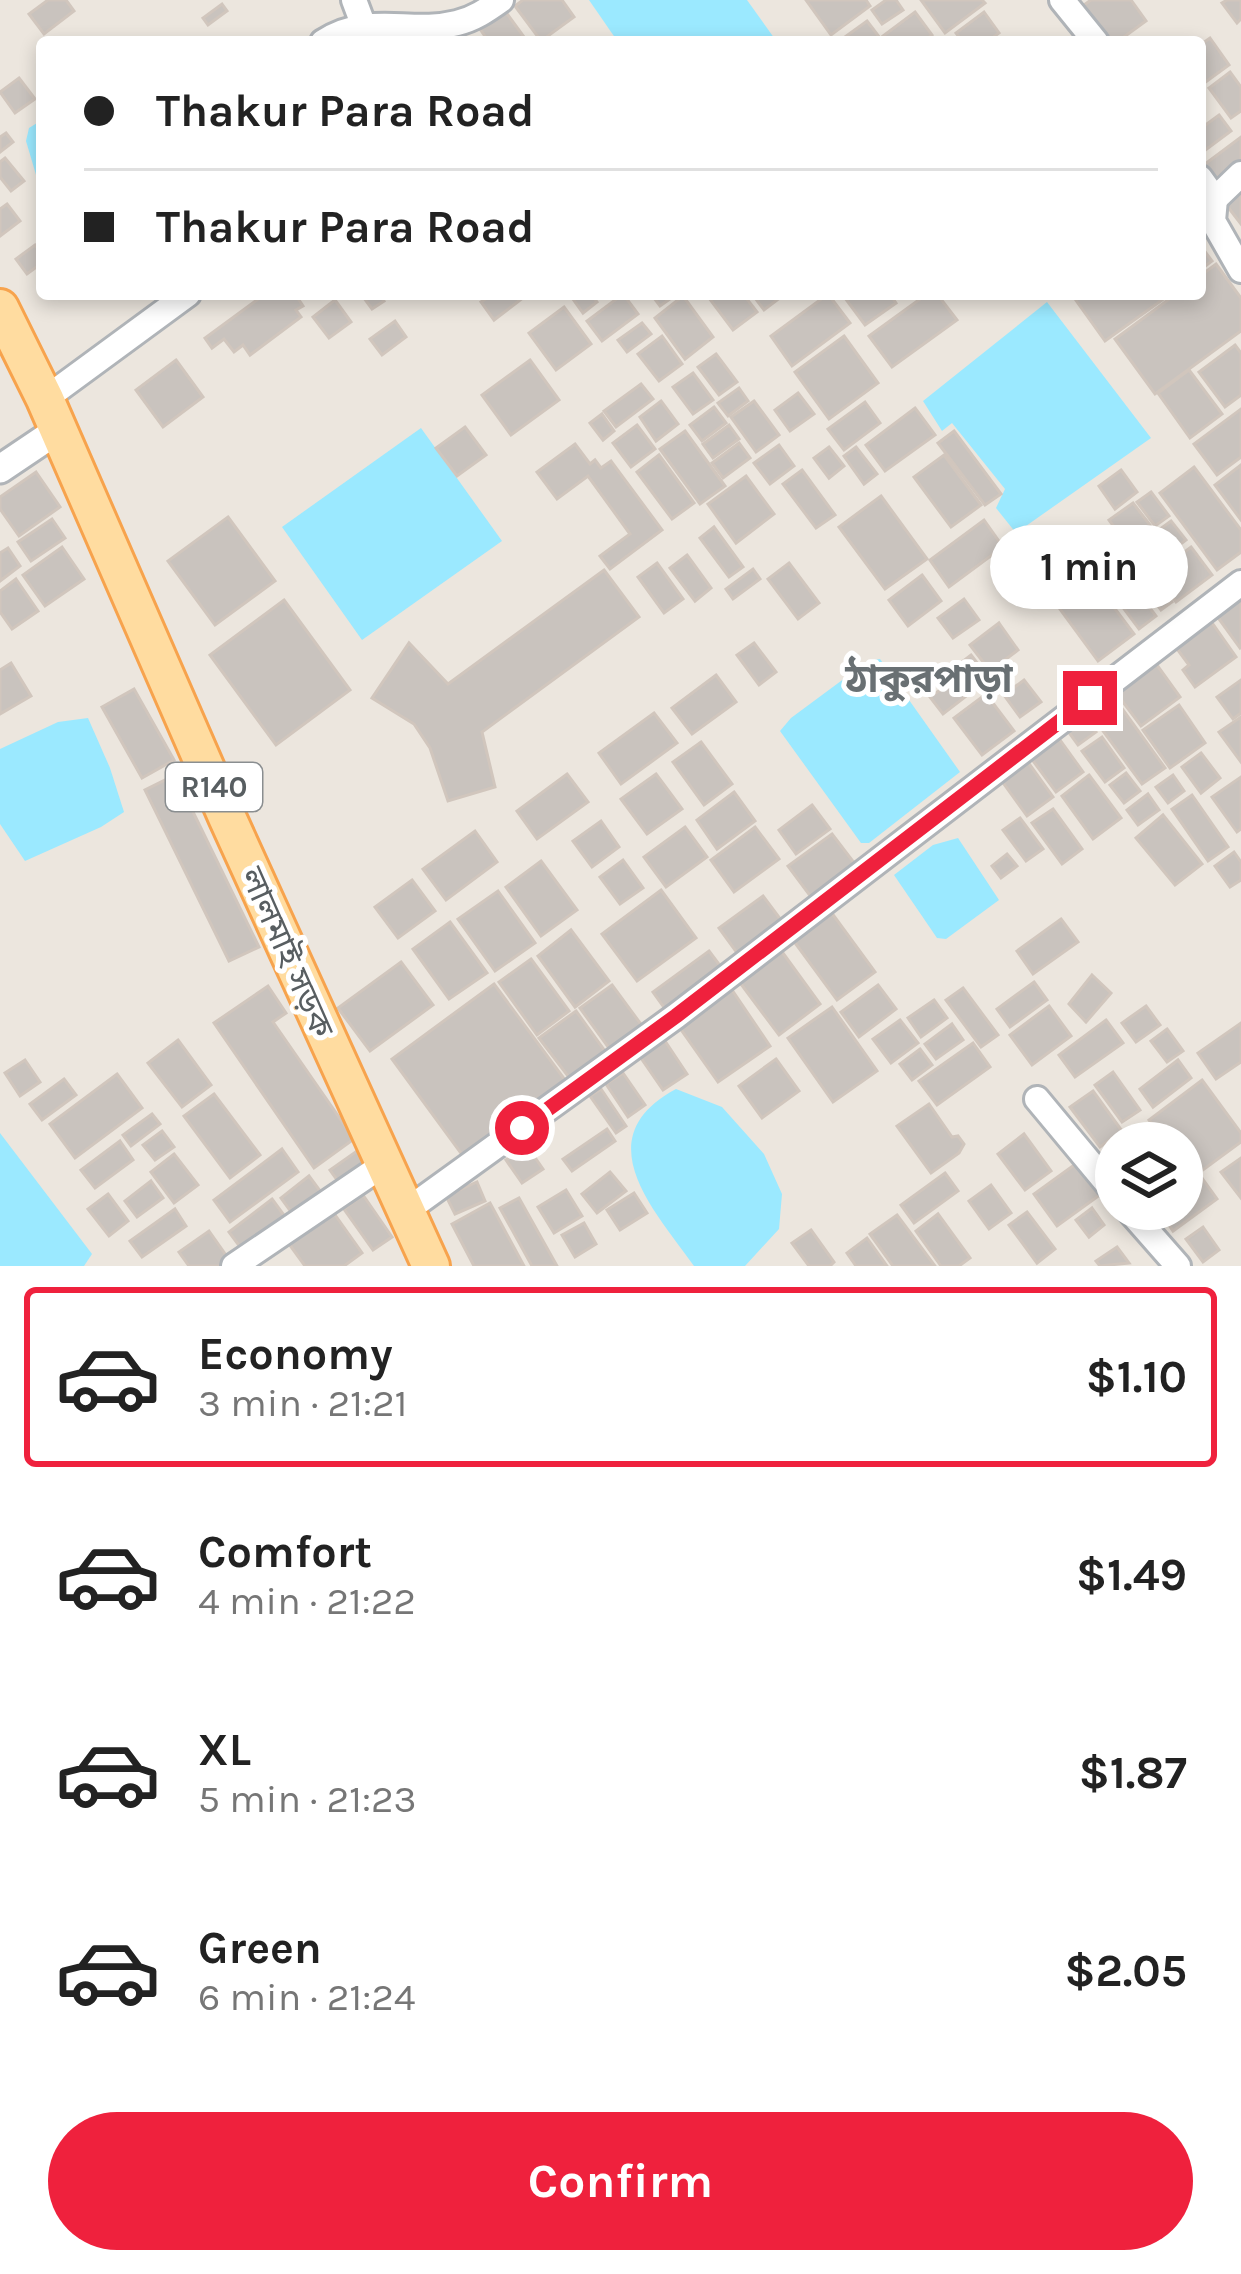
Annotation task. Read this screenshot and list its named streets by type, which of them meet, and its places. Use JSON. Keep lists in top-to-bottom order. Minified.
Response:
{"streets":{"main road":["R140","লালমাই সড়ক"]},"districts":["ঠাকুরপাড়া"],"page":{"banner":["Thakur Para Road","Thakur Para Road"],"bubble":"1 min","list":[{"name":"Economy","note":"3 min · 21:21","value":"$1.10"},{"name":"Comfort","note":"4 min · 21:22","value":"$1.49"},{"name":"XL","note":"5 min · 21:23","value":"$1.87"},{"name":"Green","note":"6 min · 21:24","value":"$2.05"}],"buttons":"Confirm"}}
